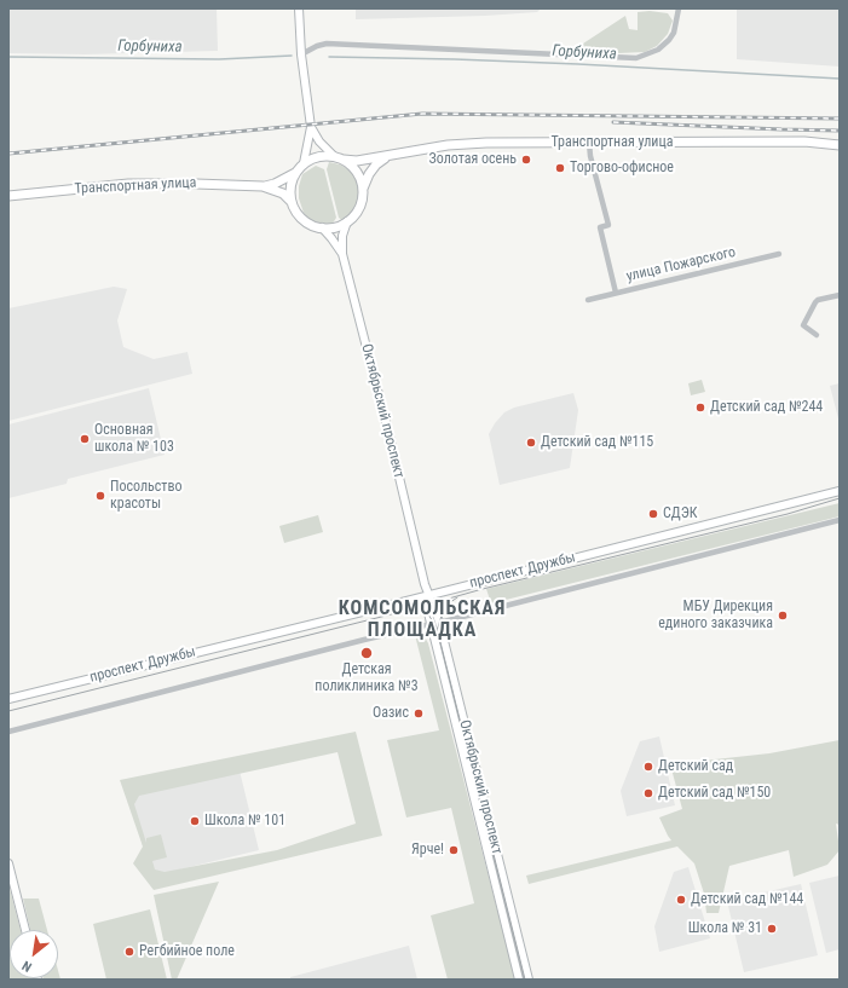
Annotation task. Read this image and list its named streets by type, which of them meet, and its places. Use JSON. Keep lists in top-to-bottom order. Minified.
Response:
{"streets":{"main road":["Транспортная улица","Октябрьский проспект","проспект Дружбы"],"street":["улица Пожарского"]},"crossings":[["Транспортная улица","Октябрьский проспект"],["Октябрьский проспект","проспект Дружбы"]],"districts":["КОМСОМОЛЬСКАЯ ПЛОЩАДКА"],"water":["Горбуниха"],"places":["Золотая осень","Торгово-офисное","Детский сад №244","Основная школа № 103","Детский сад №115","Посольство красоты","СДЭК","МБУ Дирекция единого заказчика","Детская поликлиника №3","Оазис","Детский сад","Детский сад №150","Школа № 101","Ярче!","Детский сад №144","Школа № 31","Регбийное поле"],"north":"bottom left"}
